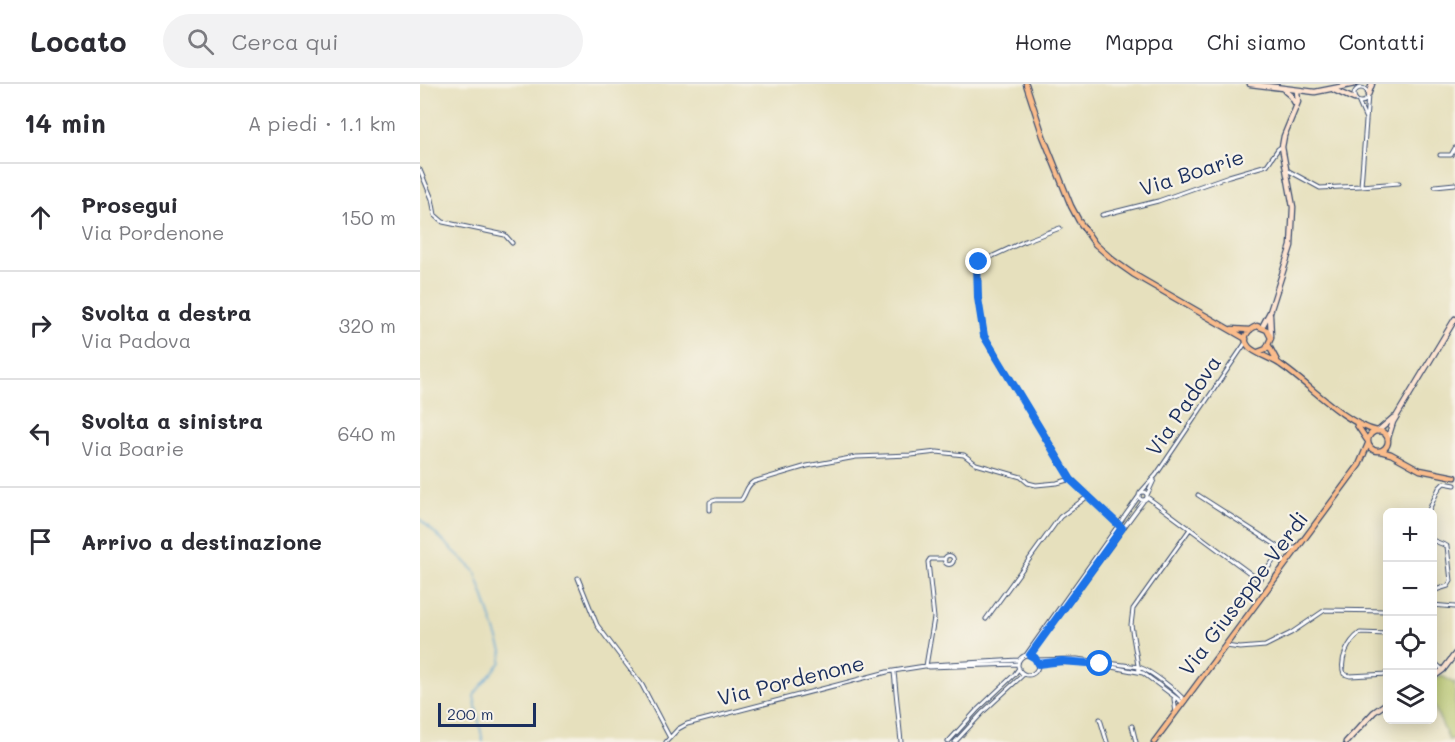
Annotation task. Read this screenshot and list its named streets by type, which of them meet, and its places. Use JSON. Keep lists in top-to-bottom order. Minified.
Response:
{"streets":{"main road":["Via Giuseppe Verdi"],"street":["Via Boarie","Via Padova","Via Pordenone"]},"scale_bar":"200 m","page":{"header":"Locato","search":"Cerca qui","nav":["Home","Mappa","Chi siamo","Contatti"],"heading":["14 min","A piedi · 1.1 km"],"list":[["Prosegui","Via Pordenone","150 m"],["Svolta a destra","Via Padova","320 m"],["Svolta a sinistra","Via Boarie","640 m"],"Arrivo a destinazione"],"map_buttons":["+","−"],"scale":"200 m"}}
